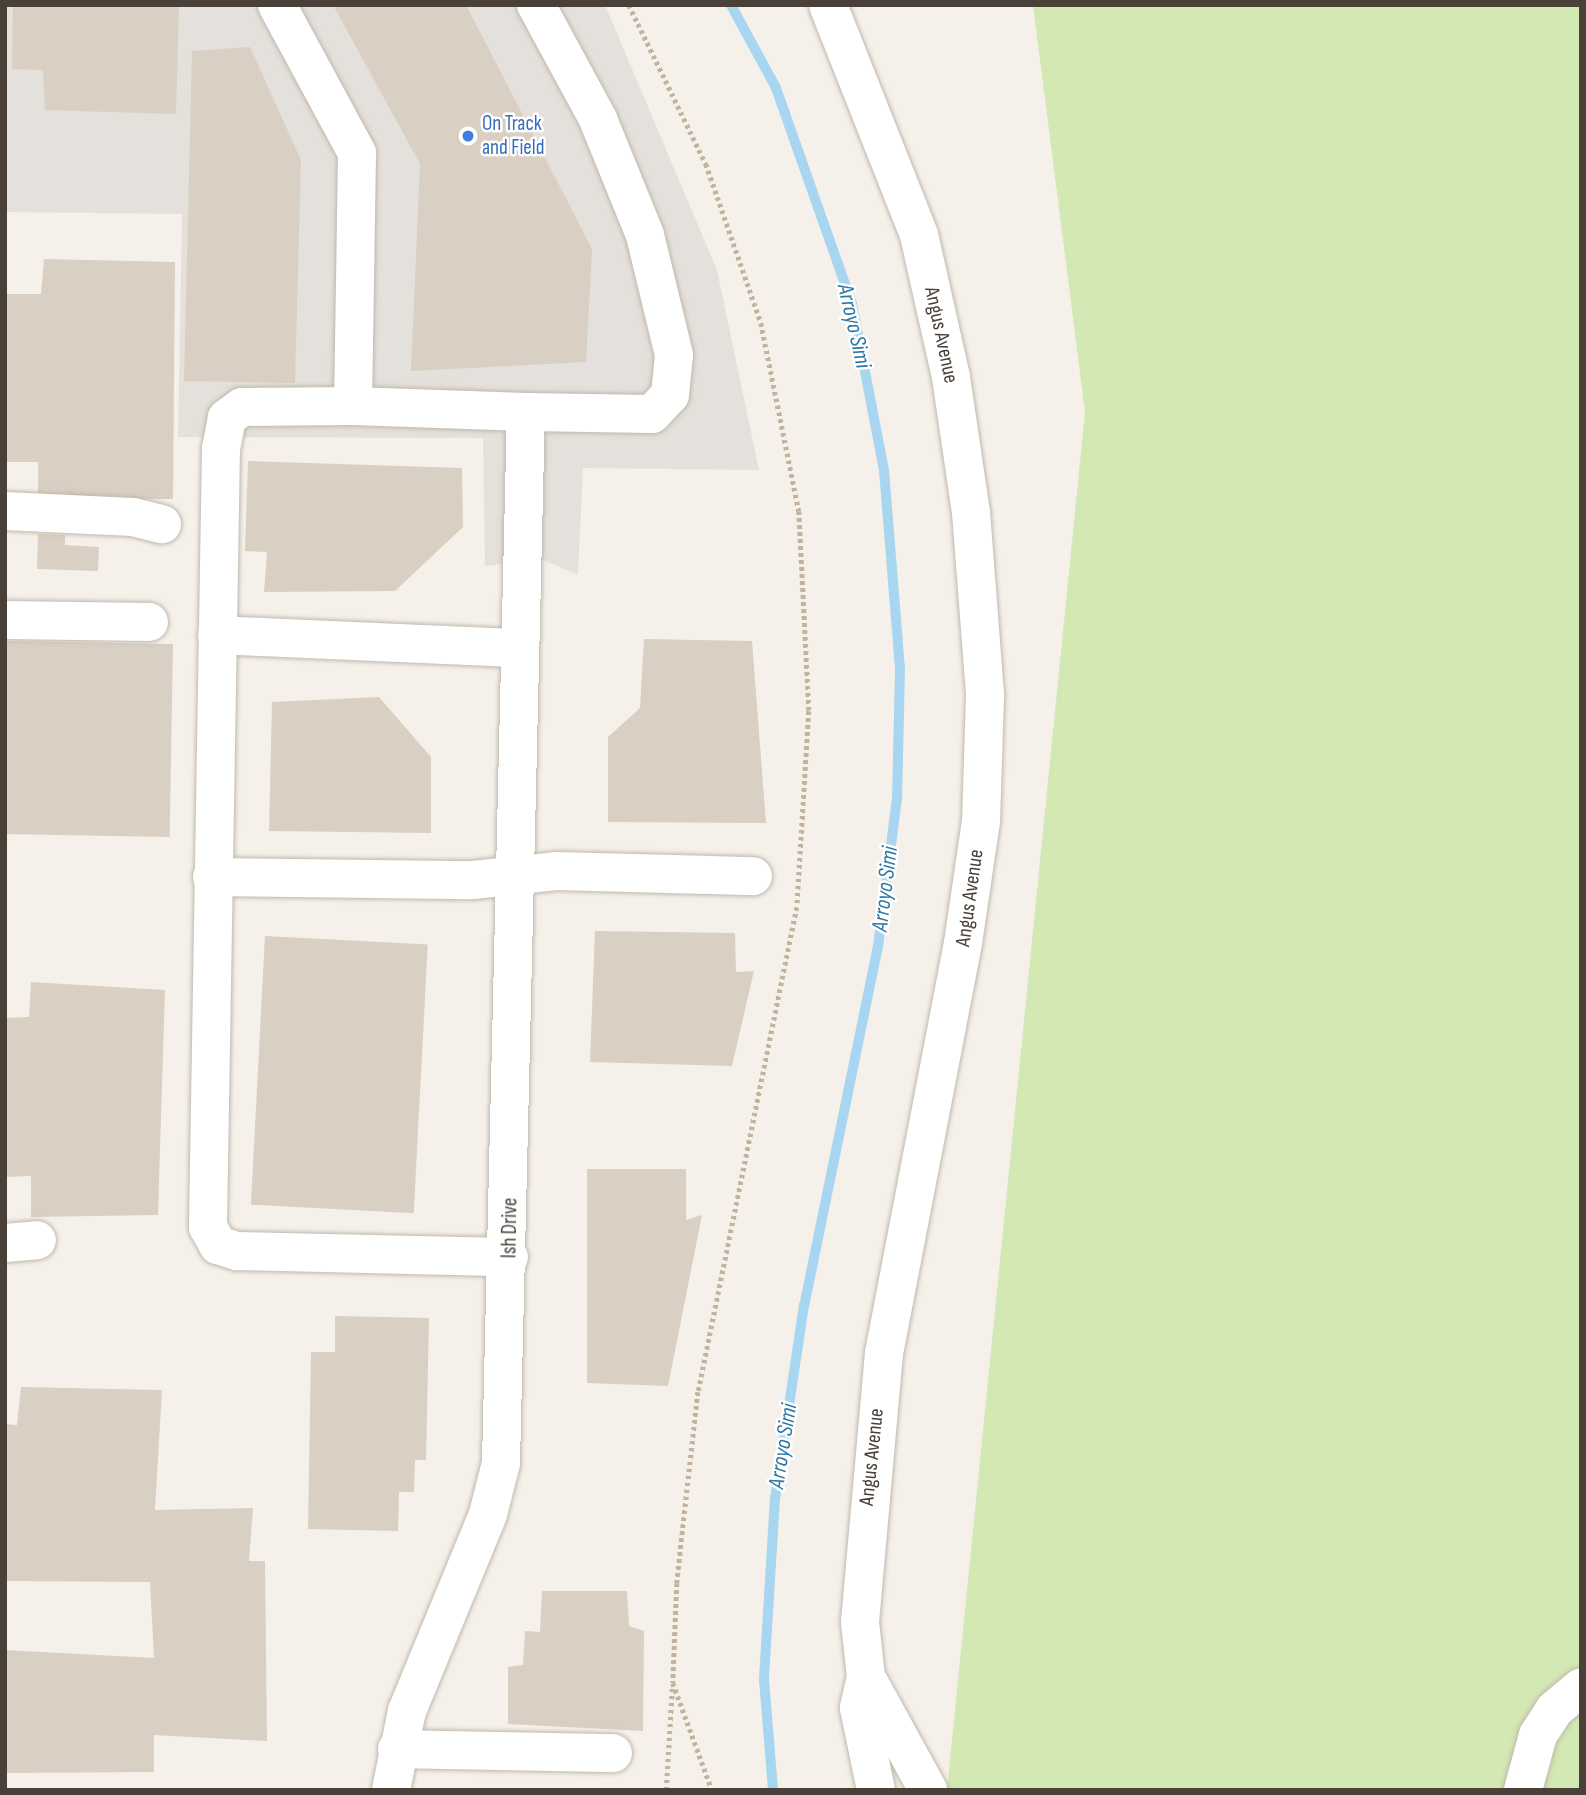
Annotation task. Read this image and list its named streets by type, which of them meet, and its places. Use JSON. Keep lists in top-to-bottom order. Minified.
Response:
{"streets":{"street":["Angus Avenue","Ish Drive"]},"water":["Arroyo Simi"],"places":["On Track and Field"]}
